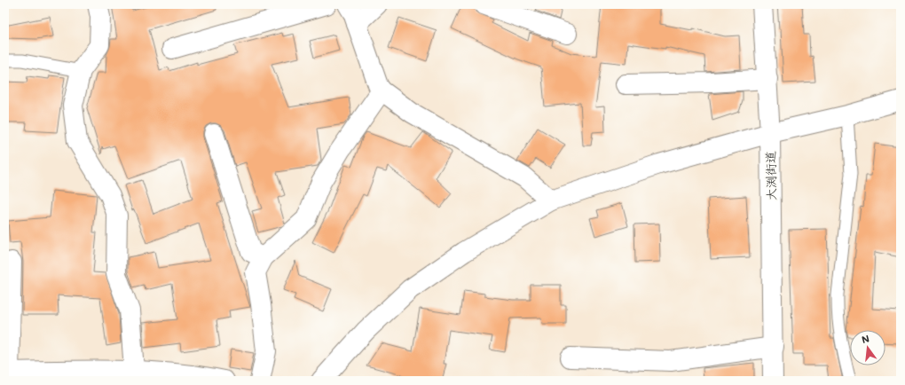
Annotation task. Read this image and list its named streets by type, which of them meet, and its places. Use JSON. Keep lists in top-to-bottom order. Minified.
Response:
{"streets":{"street":["大渕街道"]},"north":"top"}
